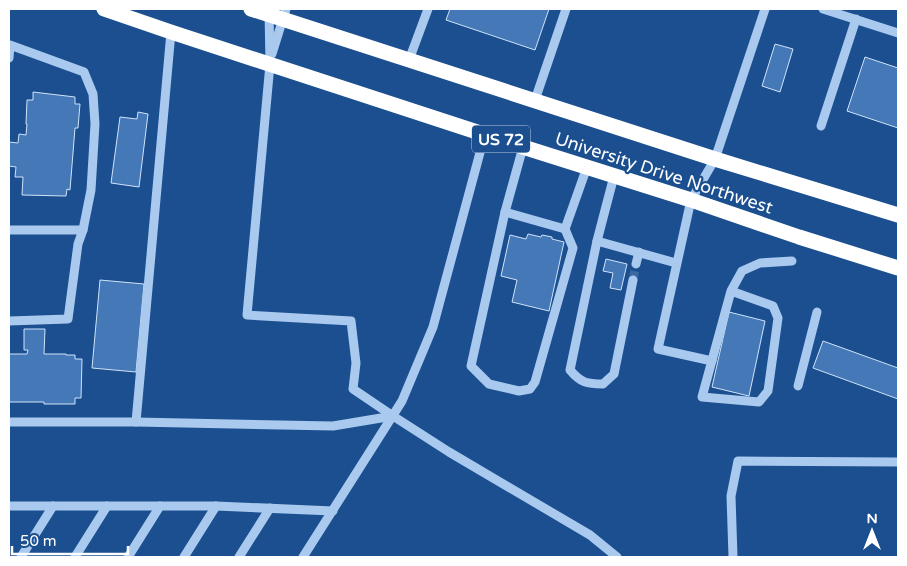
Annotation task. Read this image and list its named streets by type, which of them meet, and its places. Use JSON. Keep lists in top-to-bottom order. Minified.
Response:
{"streets":{"highway":["US 72","University Drive Northwest"]},"scale_bar":"50 m","north":"top"}
